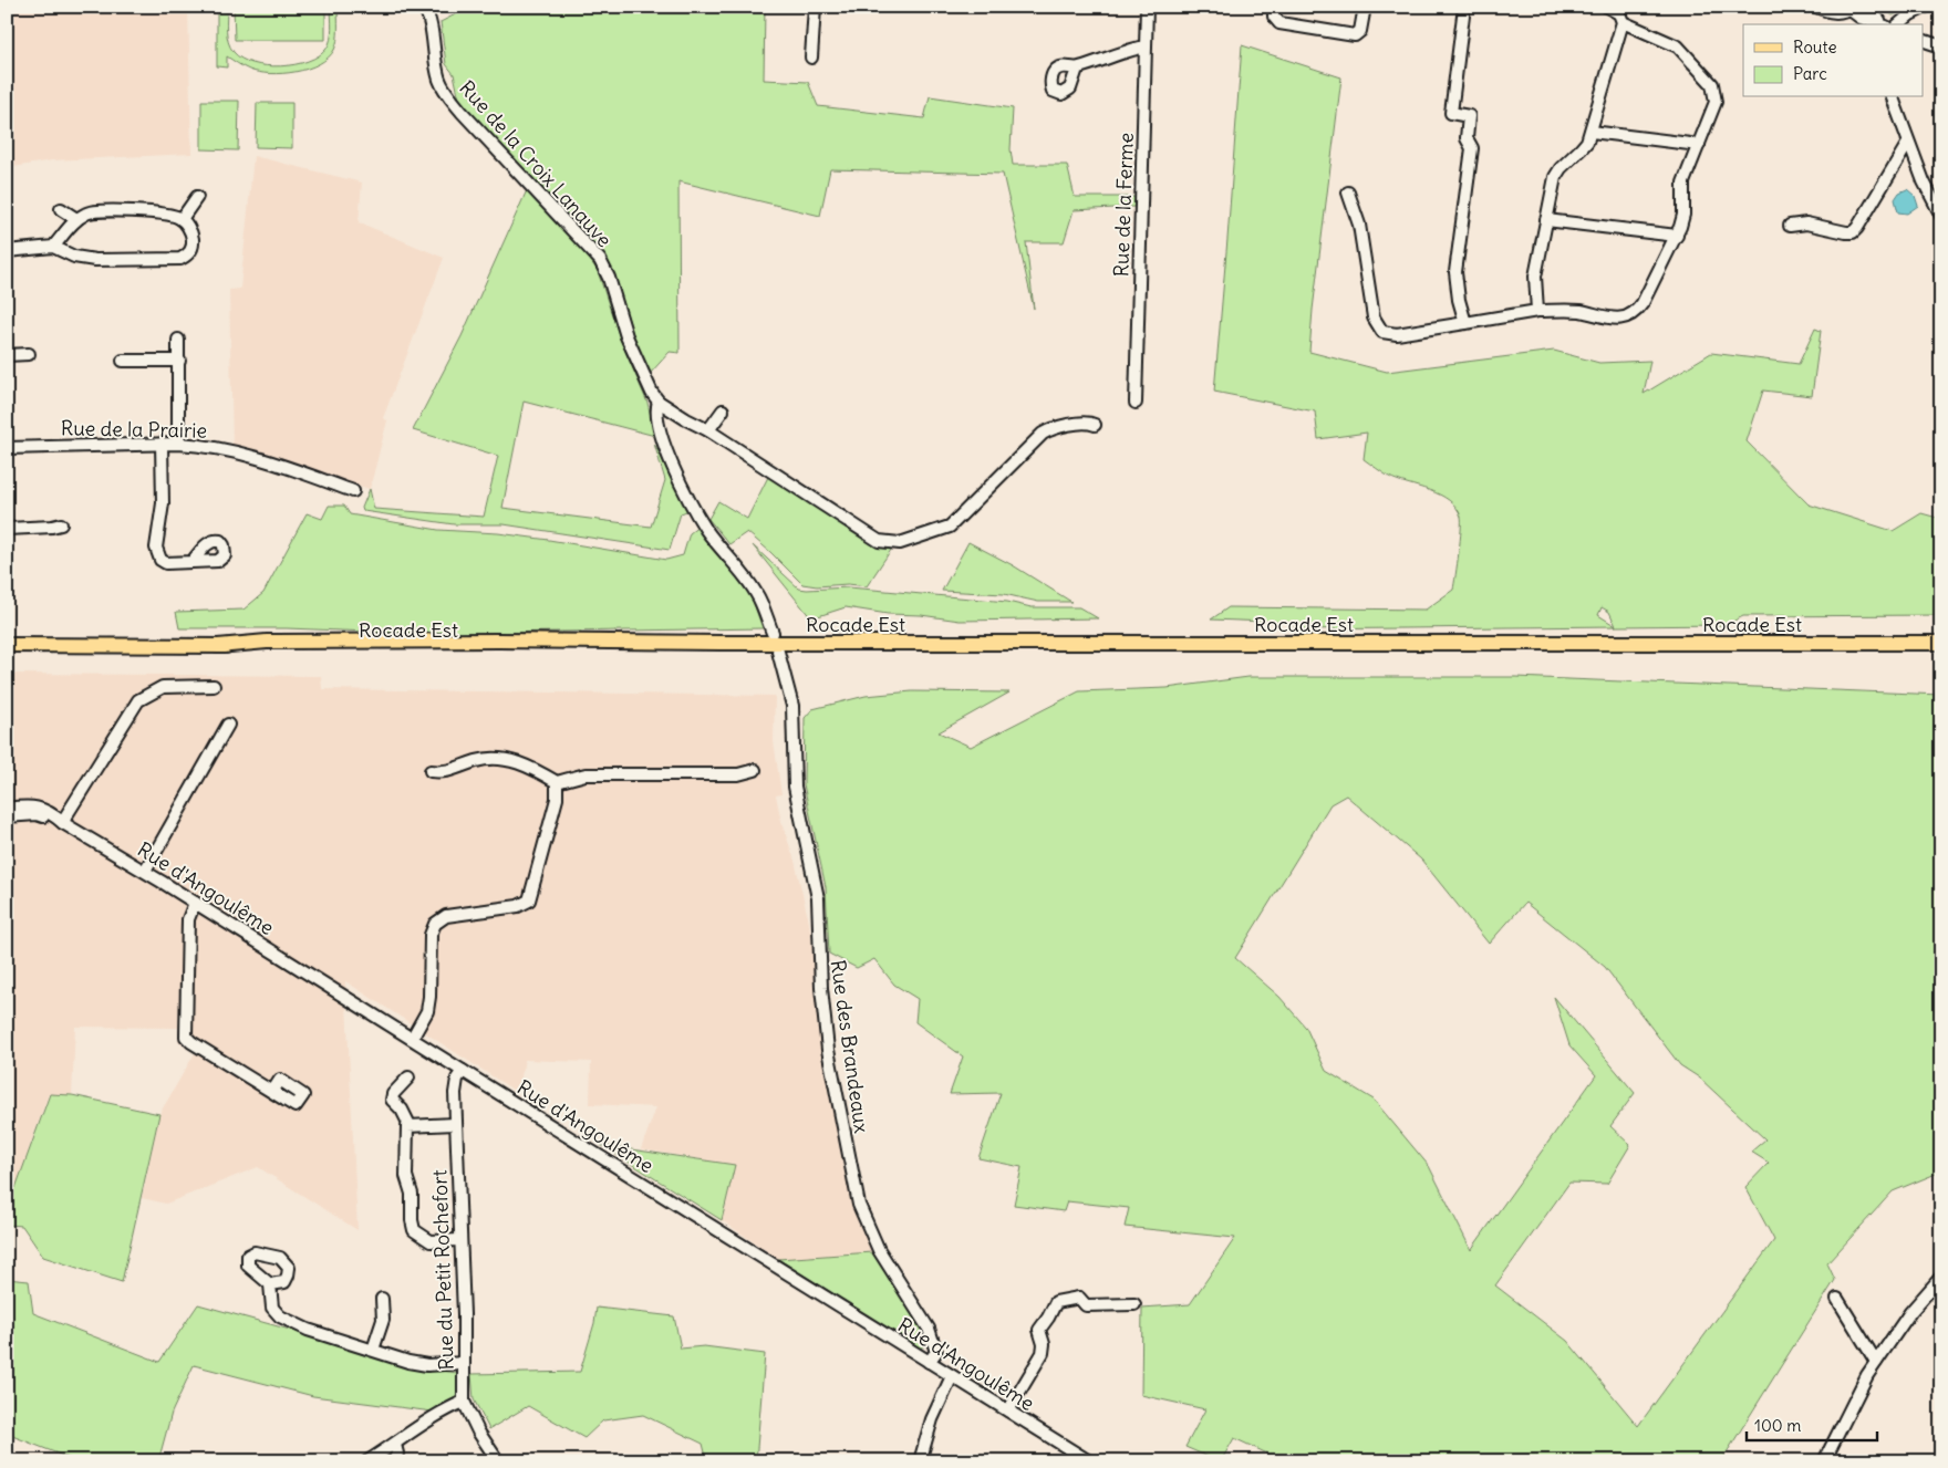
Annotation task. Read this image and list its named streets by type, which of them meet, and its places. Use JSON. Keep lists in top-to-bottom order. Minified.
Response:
{"streets":{"main road":["Rocade Est"],"street":["Rue de la Croix Lanauve","Rue de la Ferme","Rue de la Prairie","Rue d'Angoulême","Rue des Brandeaux","Rue du Petit Rochefort"]},"crossings":[["Rue d'Angoulême","Rue des Brandeaux"],["Rue d'Angoulême","Rue du Petit Rochefort"]],"legend":["Route","Parc"],"scale_bar":"100 m"}
